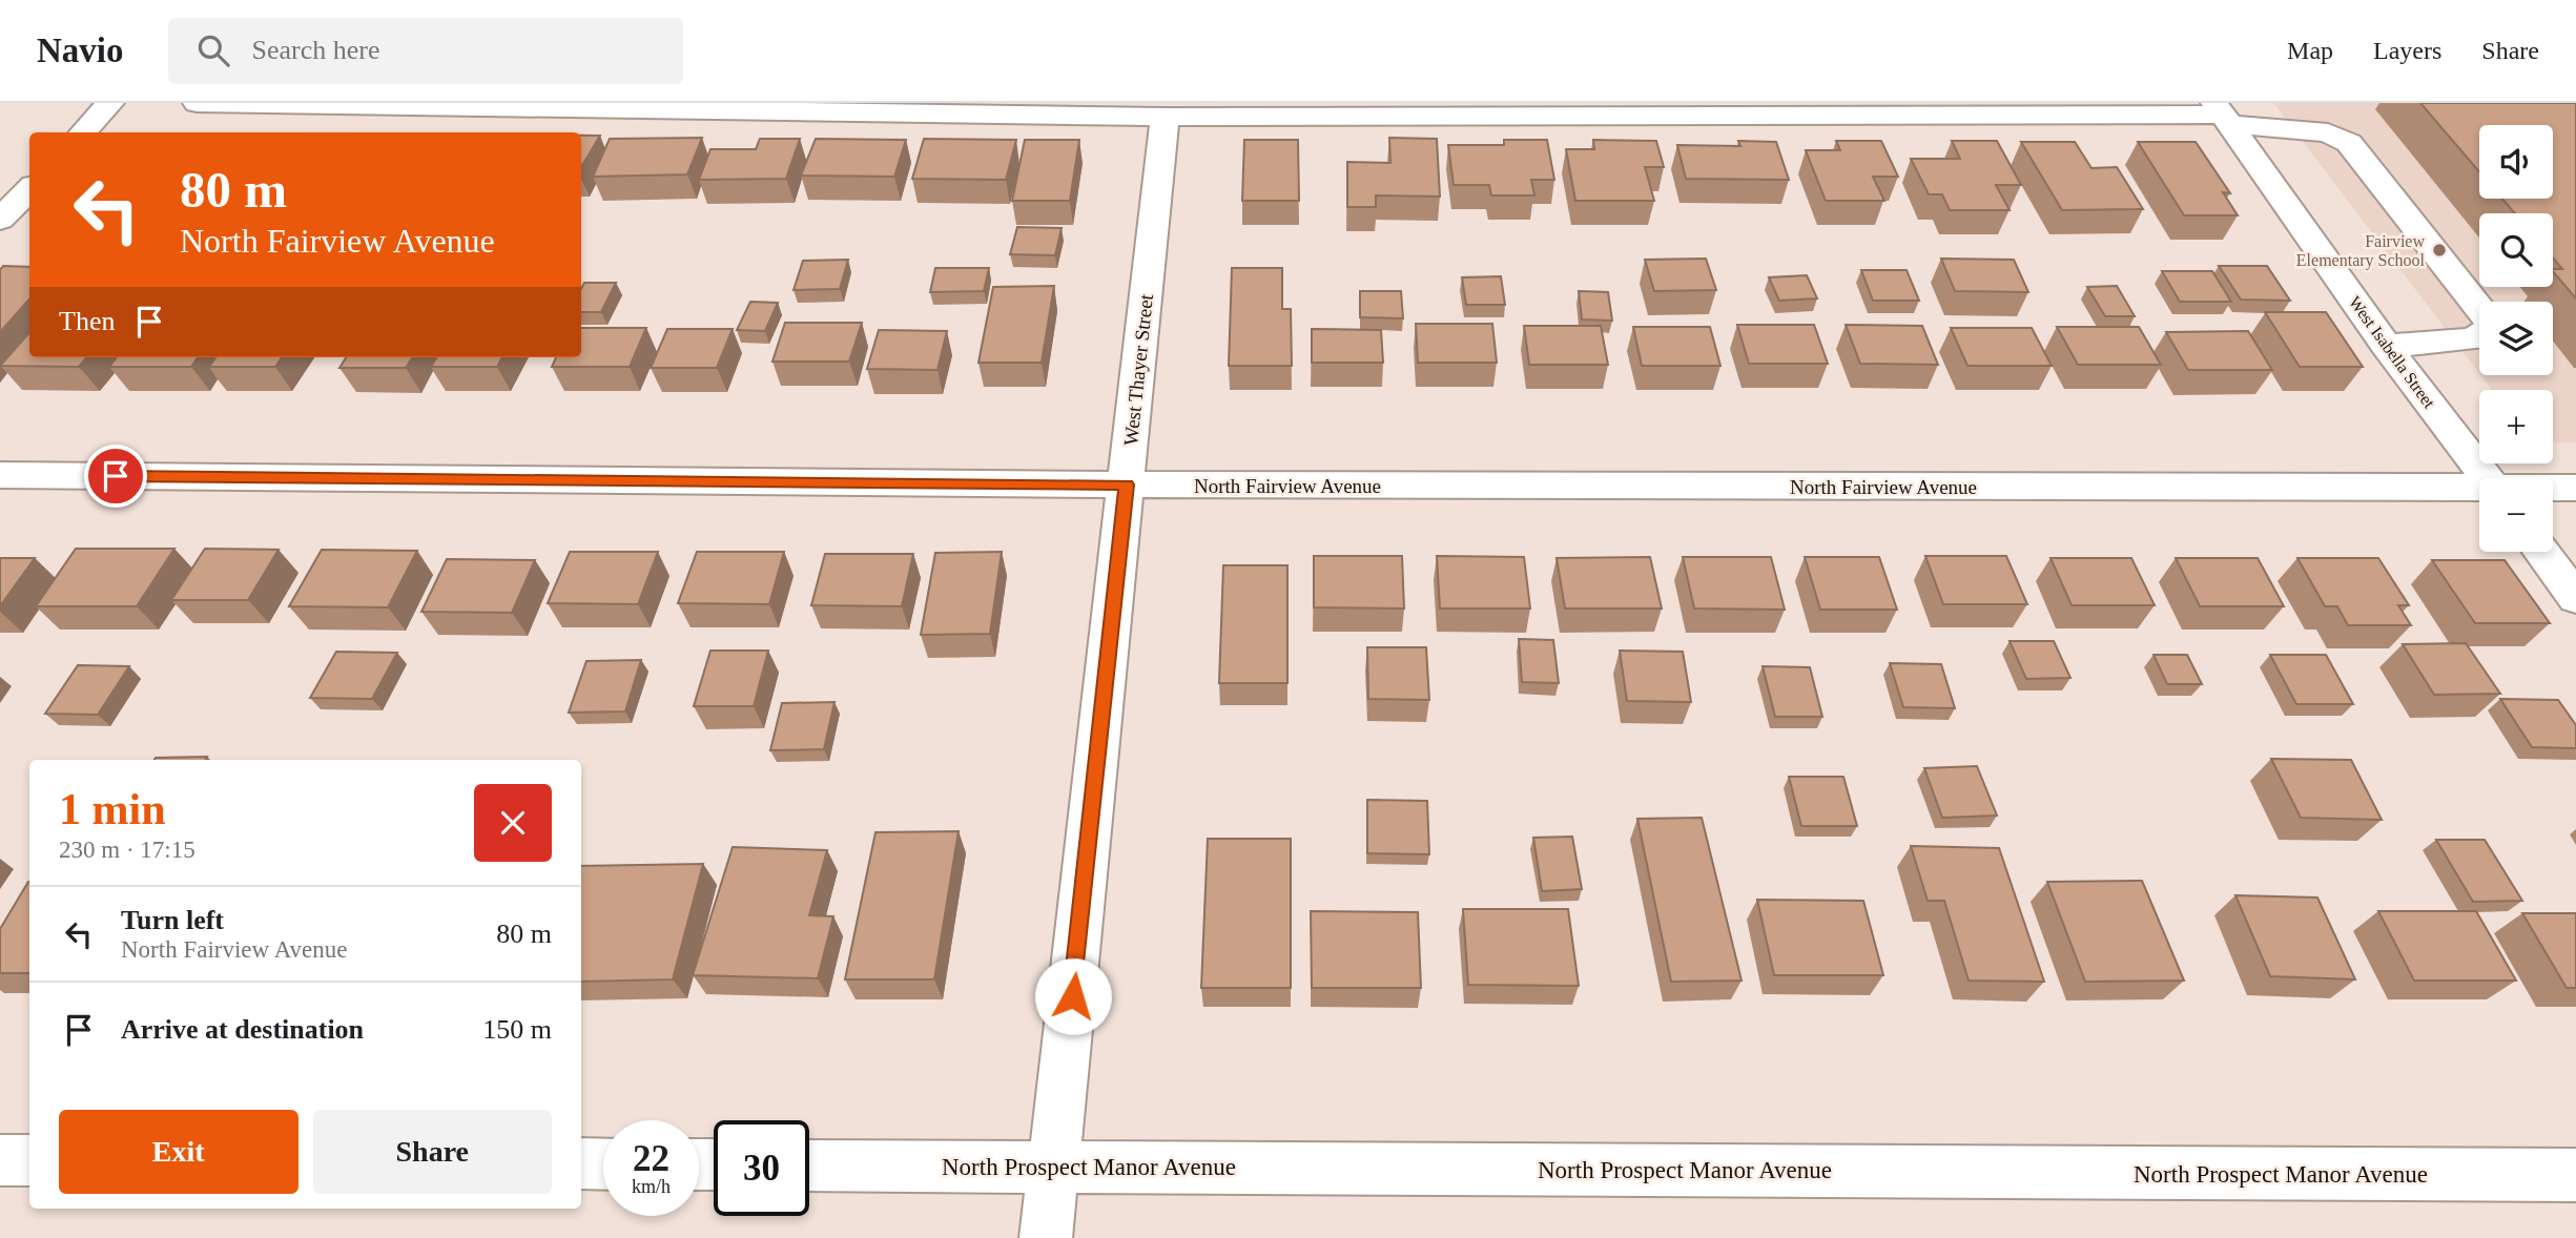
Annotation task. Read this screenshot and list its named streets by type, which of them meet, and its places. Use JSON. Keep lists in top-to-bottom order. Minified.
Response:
{"streets":{"street":["West Isabella Street","West Thayer Street","North Fairview Avenue","North Prospect Manor Avenue"]},"crossings":[["West Thayer Street","North Fairview Avenue"],["West Thayer Street","North Prospect Manor Avenue"]],"places":["Fairview Elementary School"],"page":{"header":"Navio","search":"Search here","nav":["Map","Layers","Share"],"map_buttons":["+","−"],"turn":["80 m","North Fairview Avenue"],"then":"Then","heading":["1 min","230 m · 17:15"],"list":[{"name":"Turn left","note":"North Fairview Avenue","value":"80 m"},{"name":"Arrive at destination","value":"150 m"}],"buttons":["Exit","Share"],"speed":"22 km/h","limit":"30"}}
